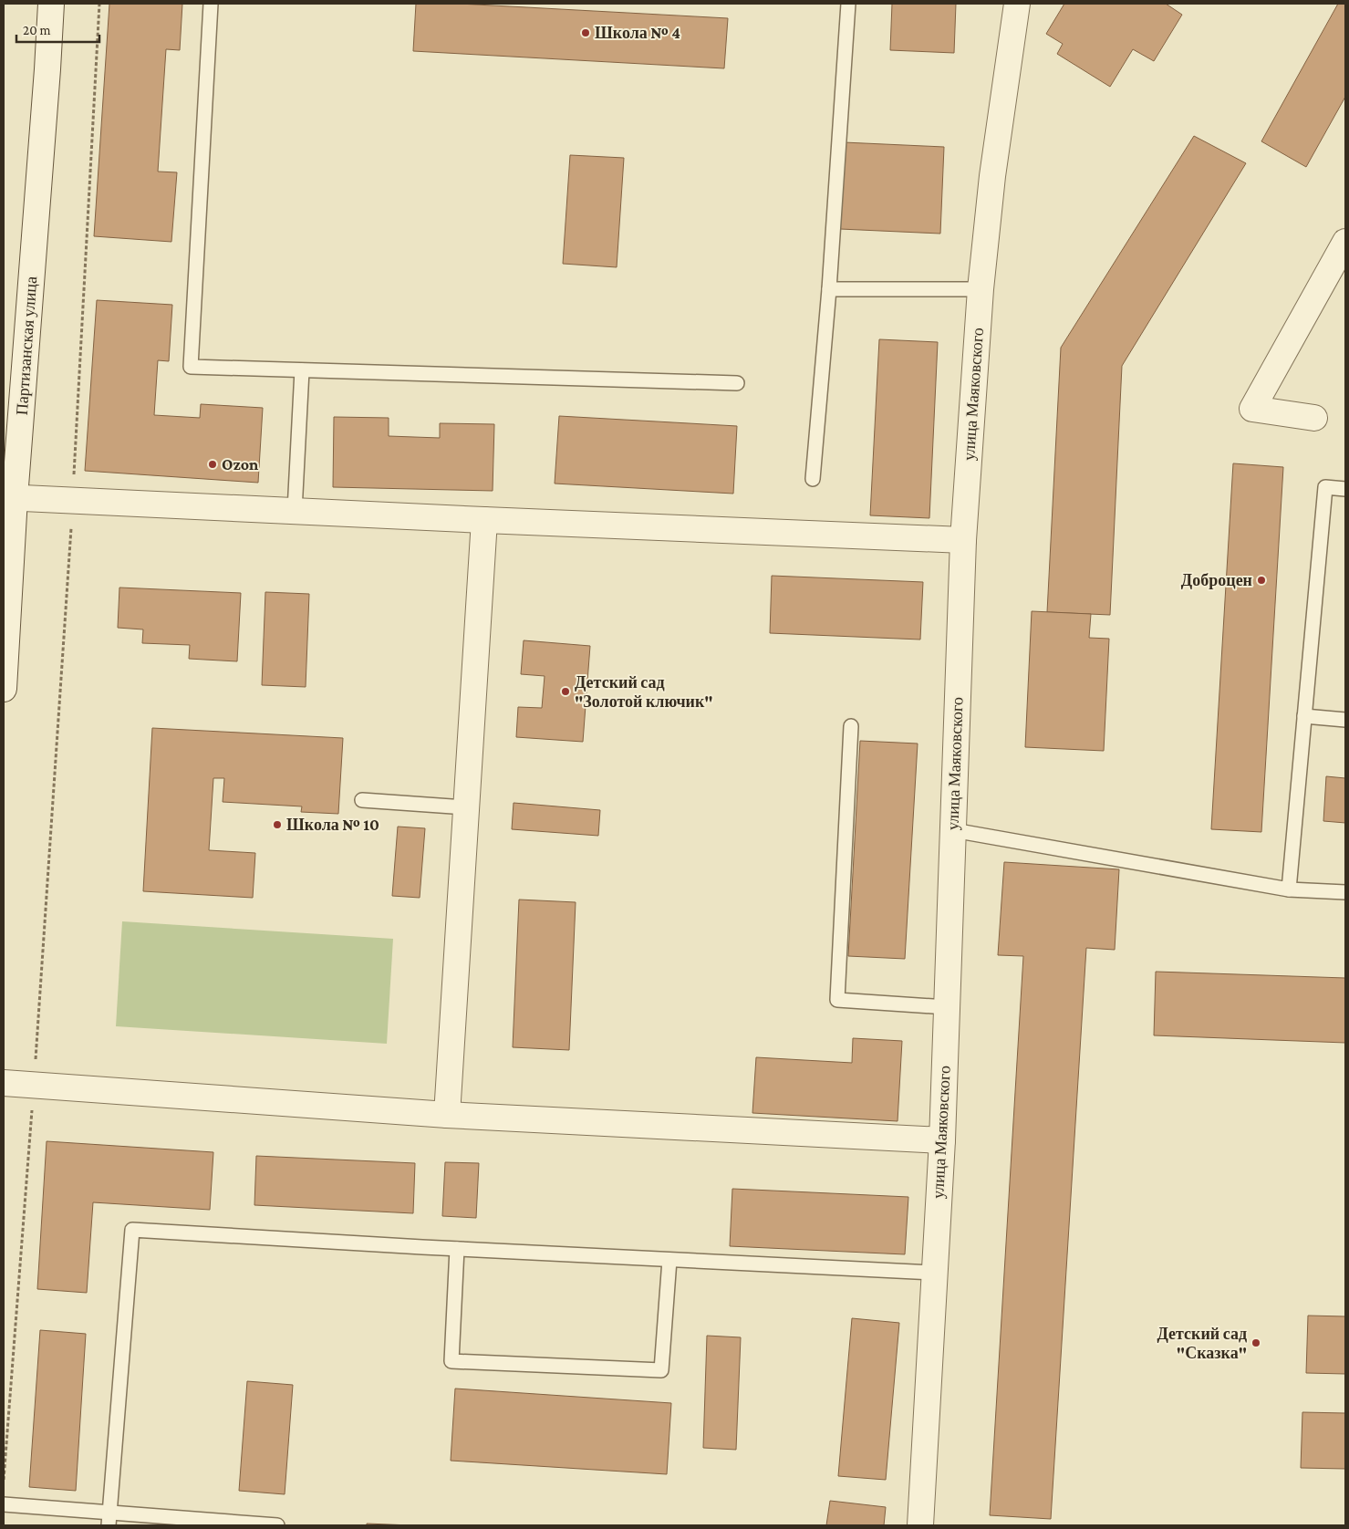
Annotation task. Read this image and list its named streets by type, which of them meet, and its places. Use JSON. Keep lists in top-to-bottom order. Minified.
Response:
{"streets":{"street":["Партизанская улица","улица Маяковского"]},"places":["Школа № 4","Ozon","Доброцен","Детский сад \"Золотой ключик\"","Школа № 10","Детский сад \"Сказка\""],"scale_bar":"20 m"}
